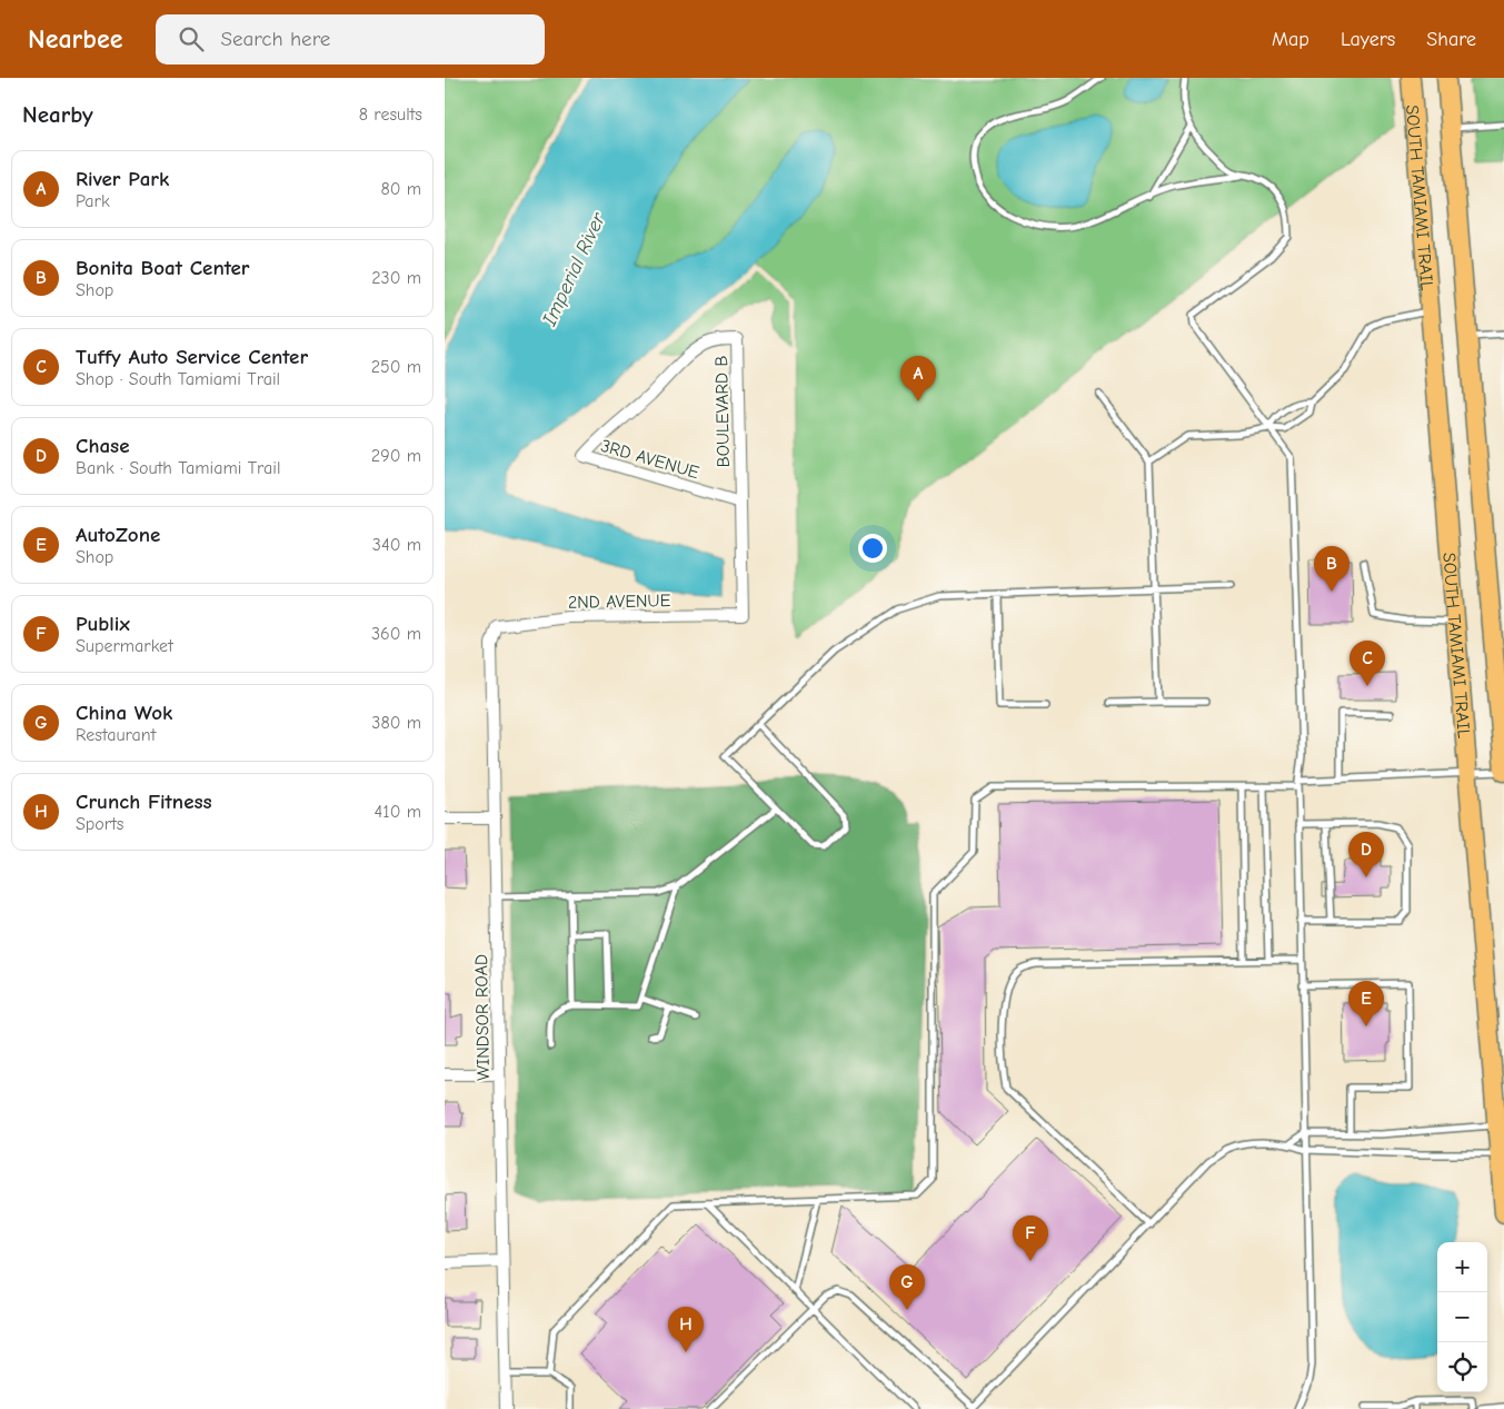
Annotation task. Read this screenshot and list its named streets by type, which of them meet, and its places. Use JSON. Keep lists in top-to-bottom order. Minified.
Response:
{"streets":{"main road":["SOUTH TAMIAMI TRAIL"],"street":["BOULEVARD B","3RD AVENUE","2ND AVENUE","WINDSOR ROAD"]},"crossings":[["BOULEVARD B","3RD AVENUE"],["BOULEVARD B","2ND AVENUE"],["2ND AVENUE","WINDSOR ROAD"]],"water":["Imperial River"],"page":{"header":"Nearbee","search":"Search here","nav":["Map","Layers","Share"],"heading":["Nearby","8 results"],"list":[{"mark":"A","name":"River Park","note":"Park","value":"80 m"},{"mark":"B","name":"Bonita Boat Center","note":"Shop","value":"230 m"},{"mark":"C","name":"Tuffy Auto Service Center","note":"Shop · South Tamiami Trail","value":"250 m"},{"mark":"D","name":"Chase","note":"Bank · South Tamiami Trail","value":"290 m"},{"mark":"E","name":"AutoZone","note":"Shop","value":"340 m"},{"mark":"F","name":"Publix","note":"Supermarket","value":"360 m"},{"mark":"G","name":"China Wok","note":"Restaurant","value":"380 m"},{"mark":"H","name":"Crunch Fitness","note":"Sports","value":"410 m"}],"pins":["A","B","C","D","E","F","G","H"],"map_buttons":["+","−"]}}
